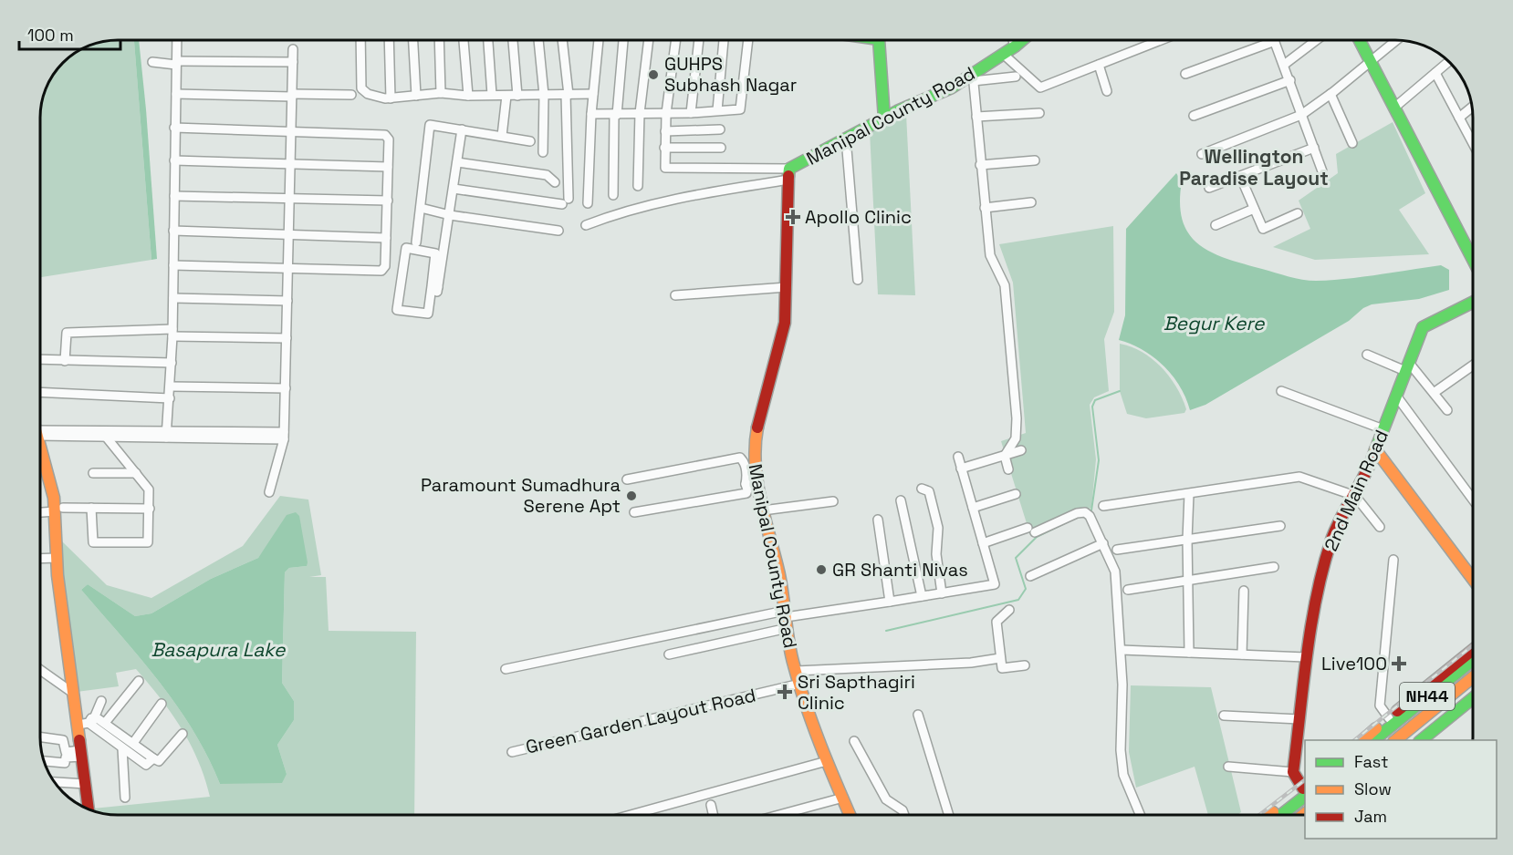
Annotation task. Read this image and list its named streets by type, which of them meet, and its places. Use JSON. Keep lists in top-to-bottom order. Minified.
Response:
{"streets":{"main road":["Manipal County Road","2nd Main Road","NH44"],"street":["Green Garden Layout Road"]},"crossings":[["Manipal County Road","Green Garden Layout Road"]],"districts":["Wellington Paradise Layout"],"water":["Begur Kere","Basapura Lake"],"places":{"other":["GUHPS Subhash Nagar","Paramount Sumadhura Serene Apt","GR Shanti Nivas"],"health":["Apollo Clinic","Live100","Sri Sapthagiri Clinic"]},"legend":["Fast","Slow","Jam"],"scale_bar":"100 m"}
